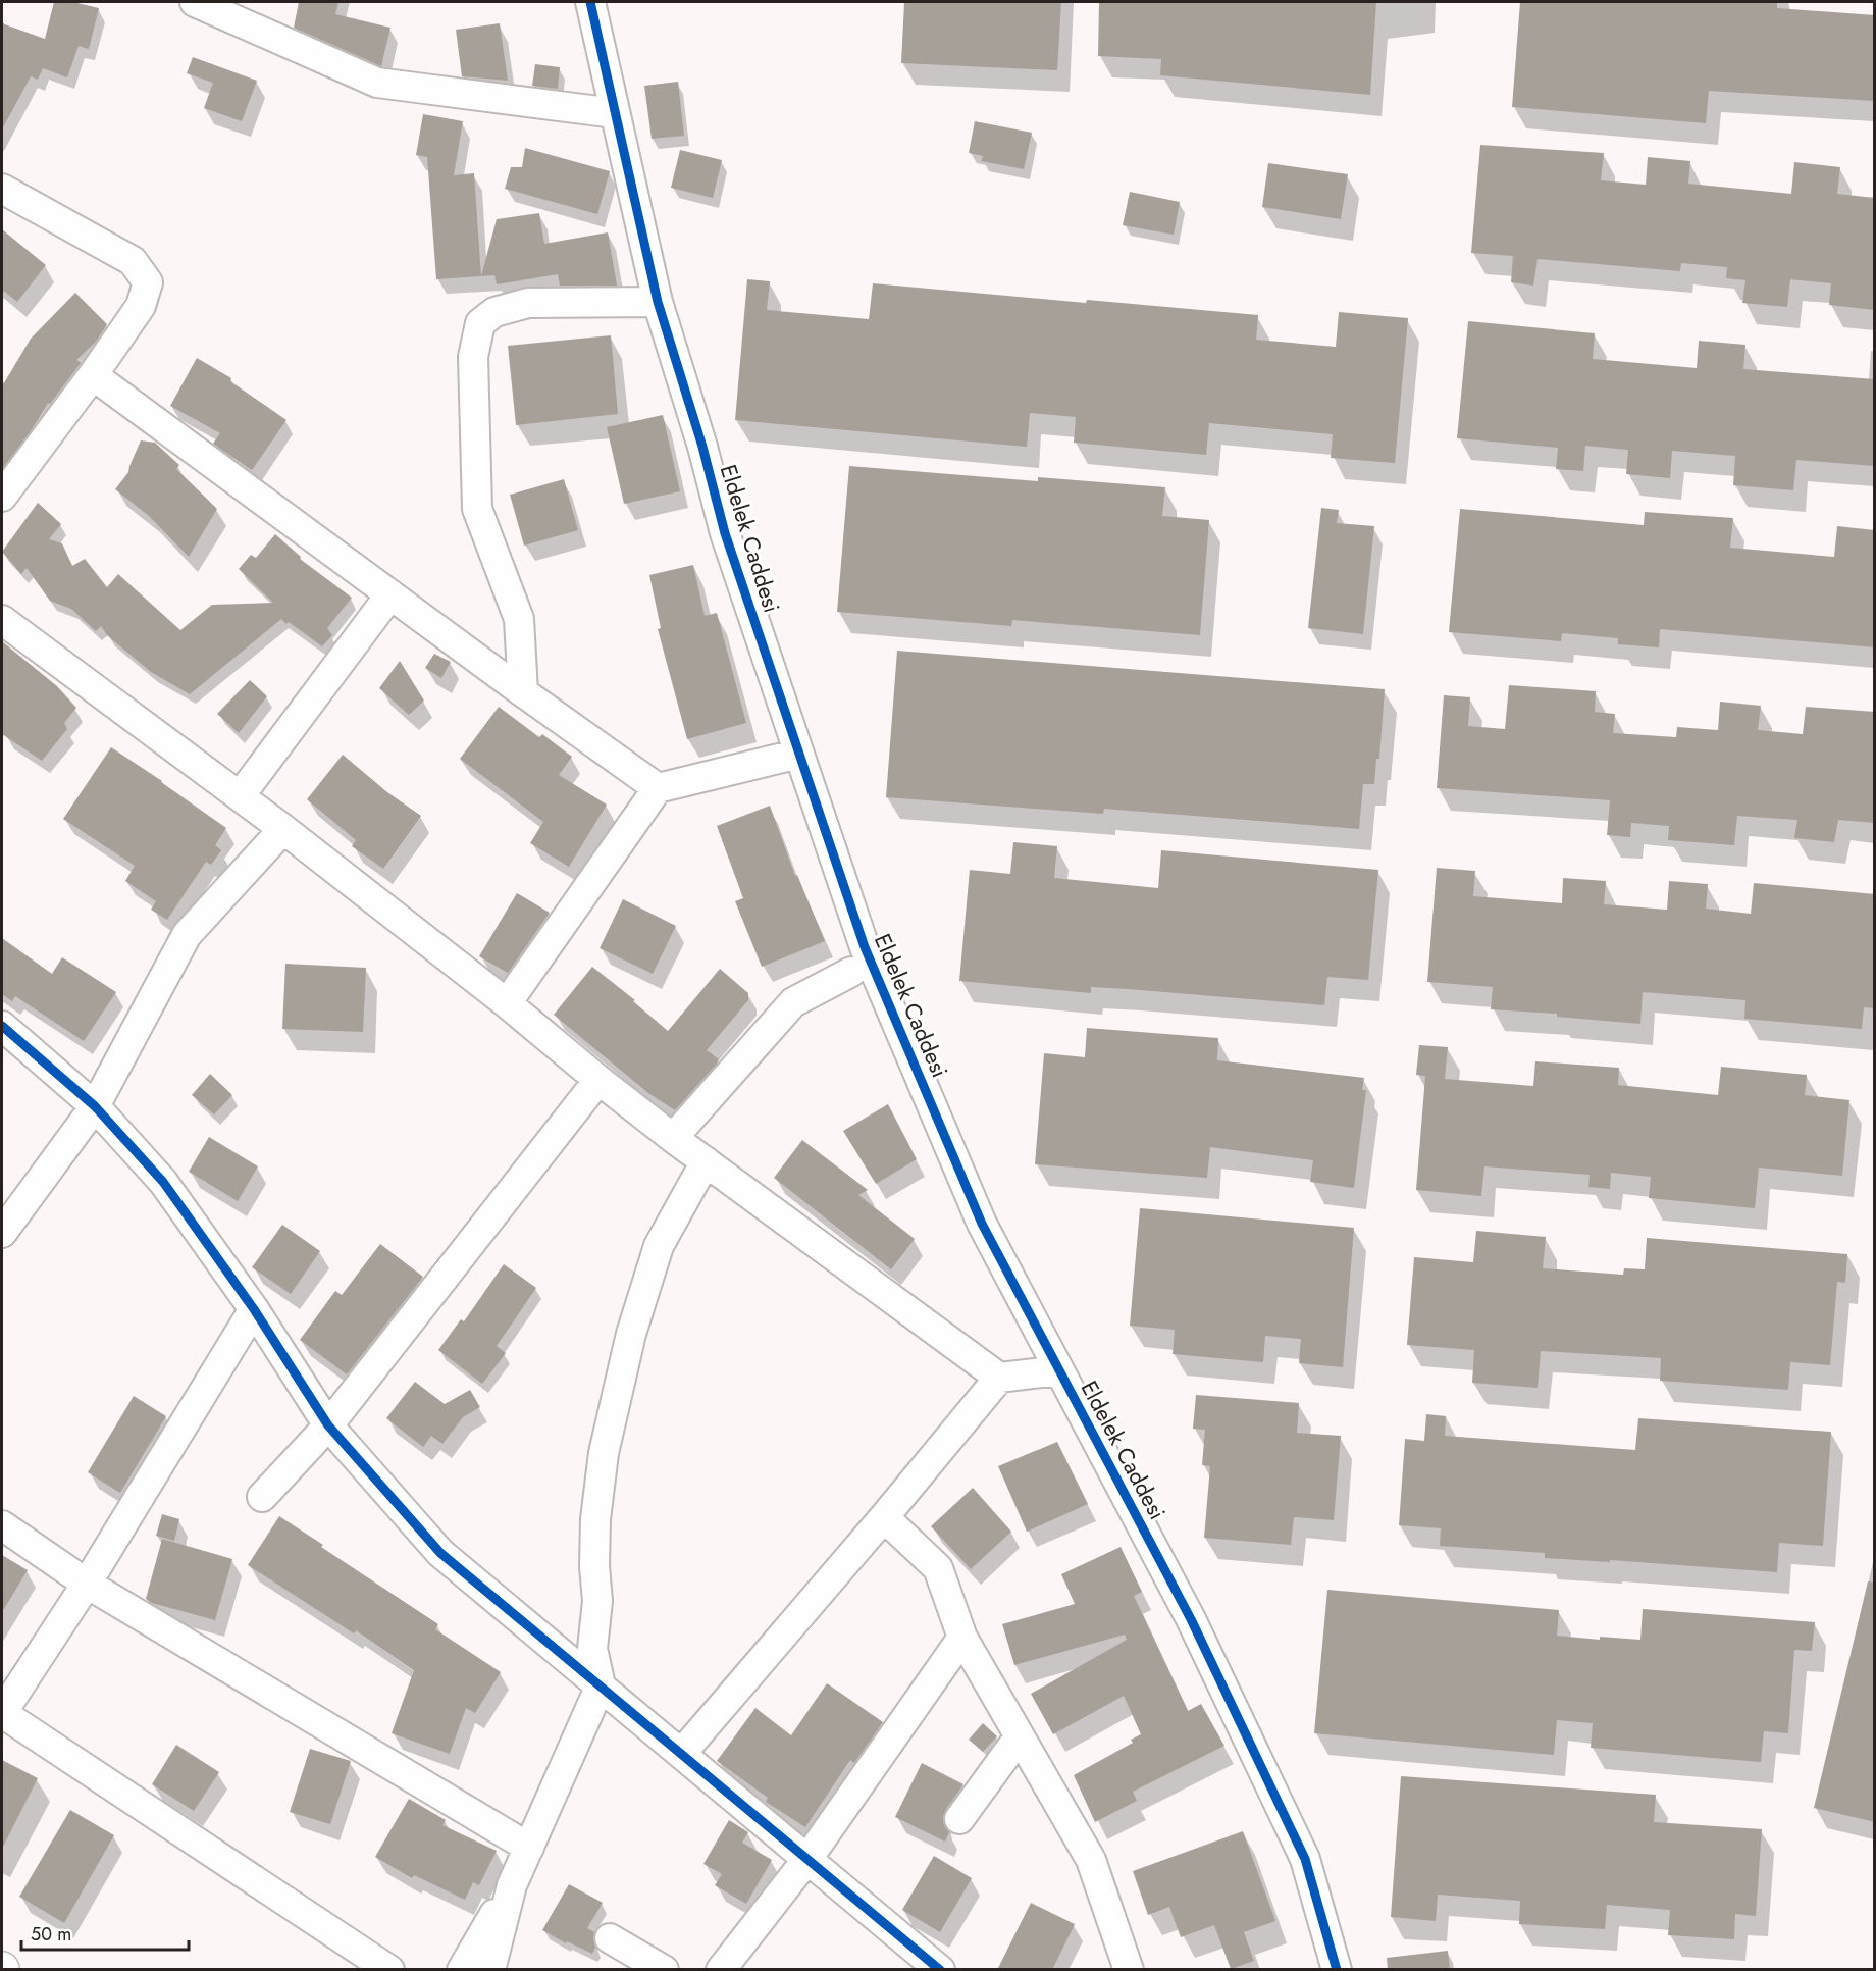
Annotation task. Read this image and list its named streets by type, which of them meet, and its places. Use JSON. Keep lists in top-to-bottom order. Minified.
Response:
{"streets":{"street":["Eldelek Caddesi"]},"scale_bar":"50 m"}
